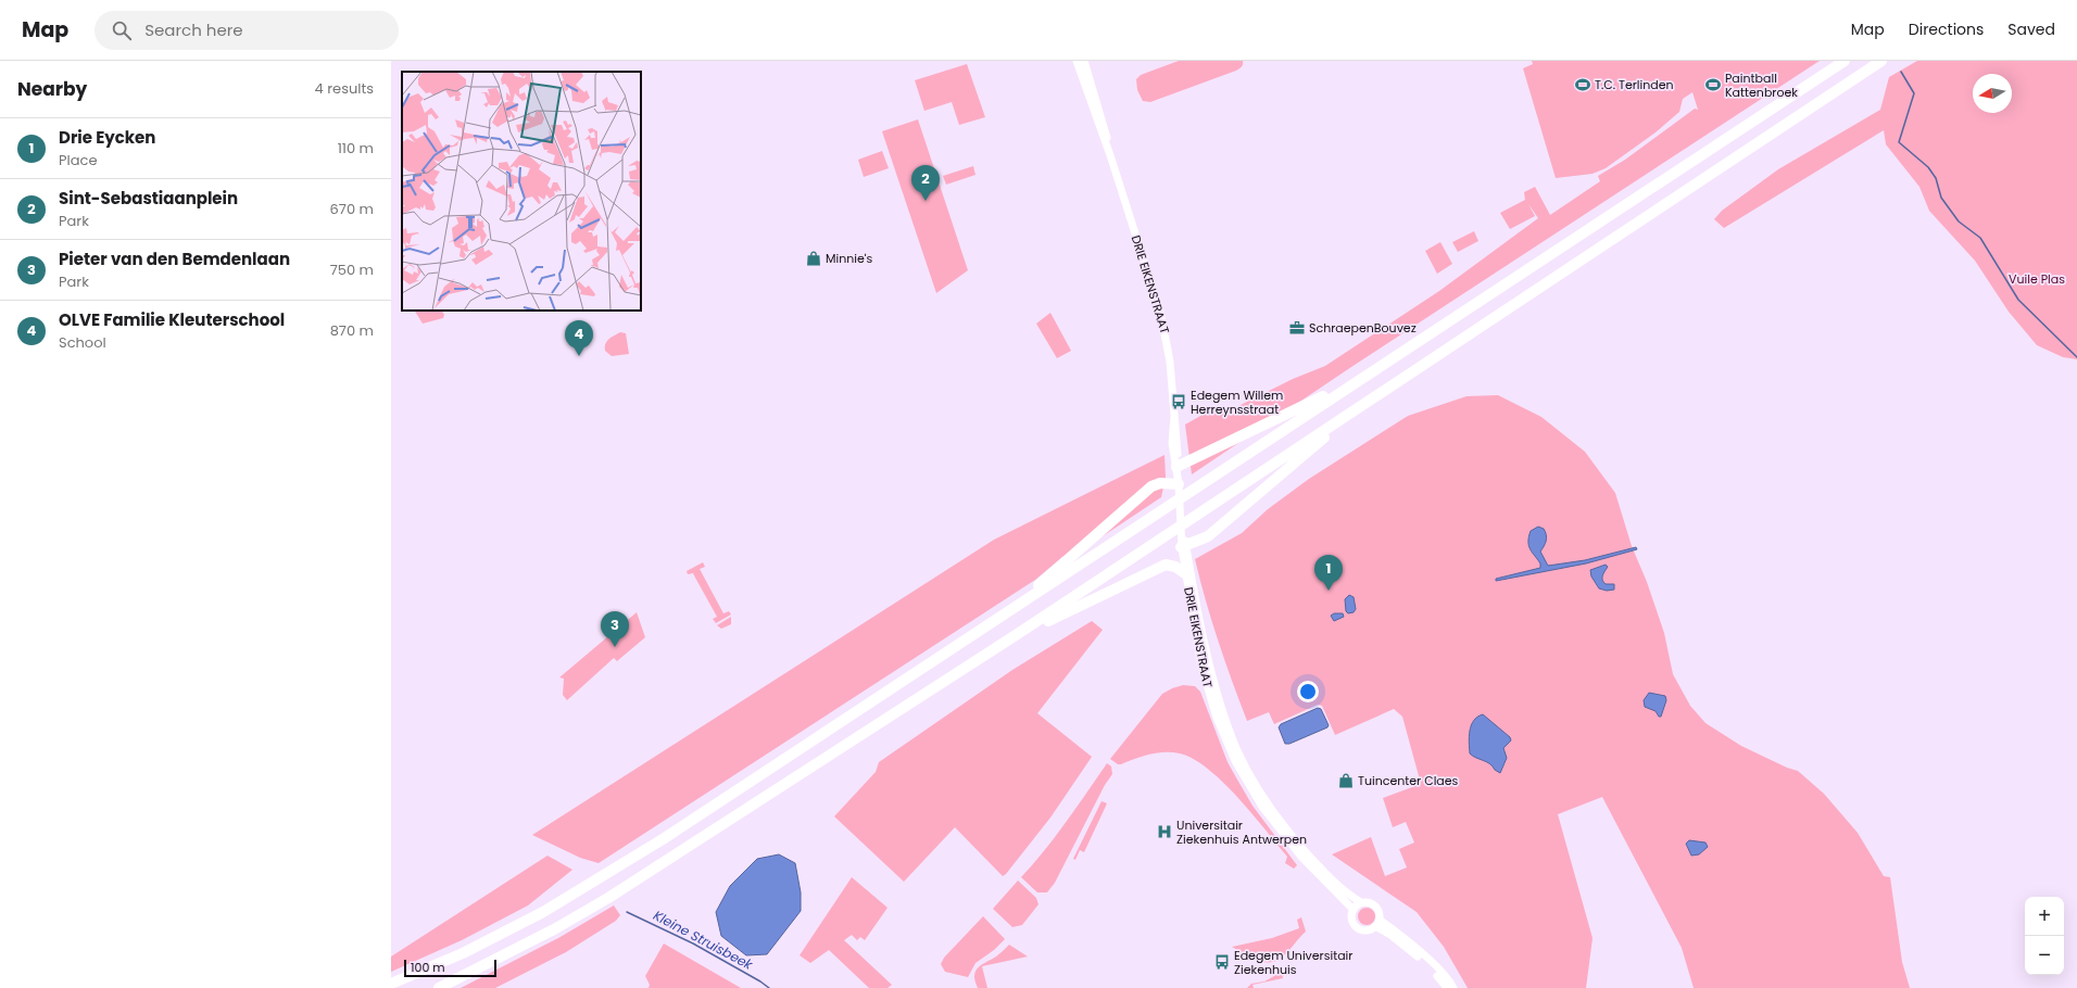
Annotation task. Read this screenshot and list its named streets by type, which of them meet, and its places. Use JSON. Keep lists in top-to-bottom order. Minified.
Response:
{"streets":{"street":["DRIE EIKENSTRAAT"]},"water":["Kleine Struisbeek"],"parks":["Vuile Plas"],"places":{"sports":["T.C. Terlinden","Paintball Kattenbroek"],"shop":["Minnie's","Tuincenter Claes"],"office":["SchraepenBouvez"],"bus stop":["Edegem Willem Herreynsstraat","Edegem Universitair Ziekenhuis"],"hospital":["Universitair Ziekenhuis Antwerpen"]},"scale_bar":"100 m","north":"left","page":{"header":"Map","search":"Search here","nav":["Map","Directions","Saved"],"heading":["Nearby","4 results"],"list":[{"mark":"1","name":"Drie Eycken","note":"Place","value":"110 m"},{"mark":"2","name":"Sint-Sebastiaanplein","note":"Park","value":"670 m"},{"mark":"3","name":"Pieter van den Bemdenlaan","note":"Park","value":"750 m"},{"mark":"4","name":"OLVE Familie Kleuterschool","note":"School","value":"870 m"}],"pins":["2","4","1","3"],"map_buttons":["+","−"],"scale":"100 m"}}
